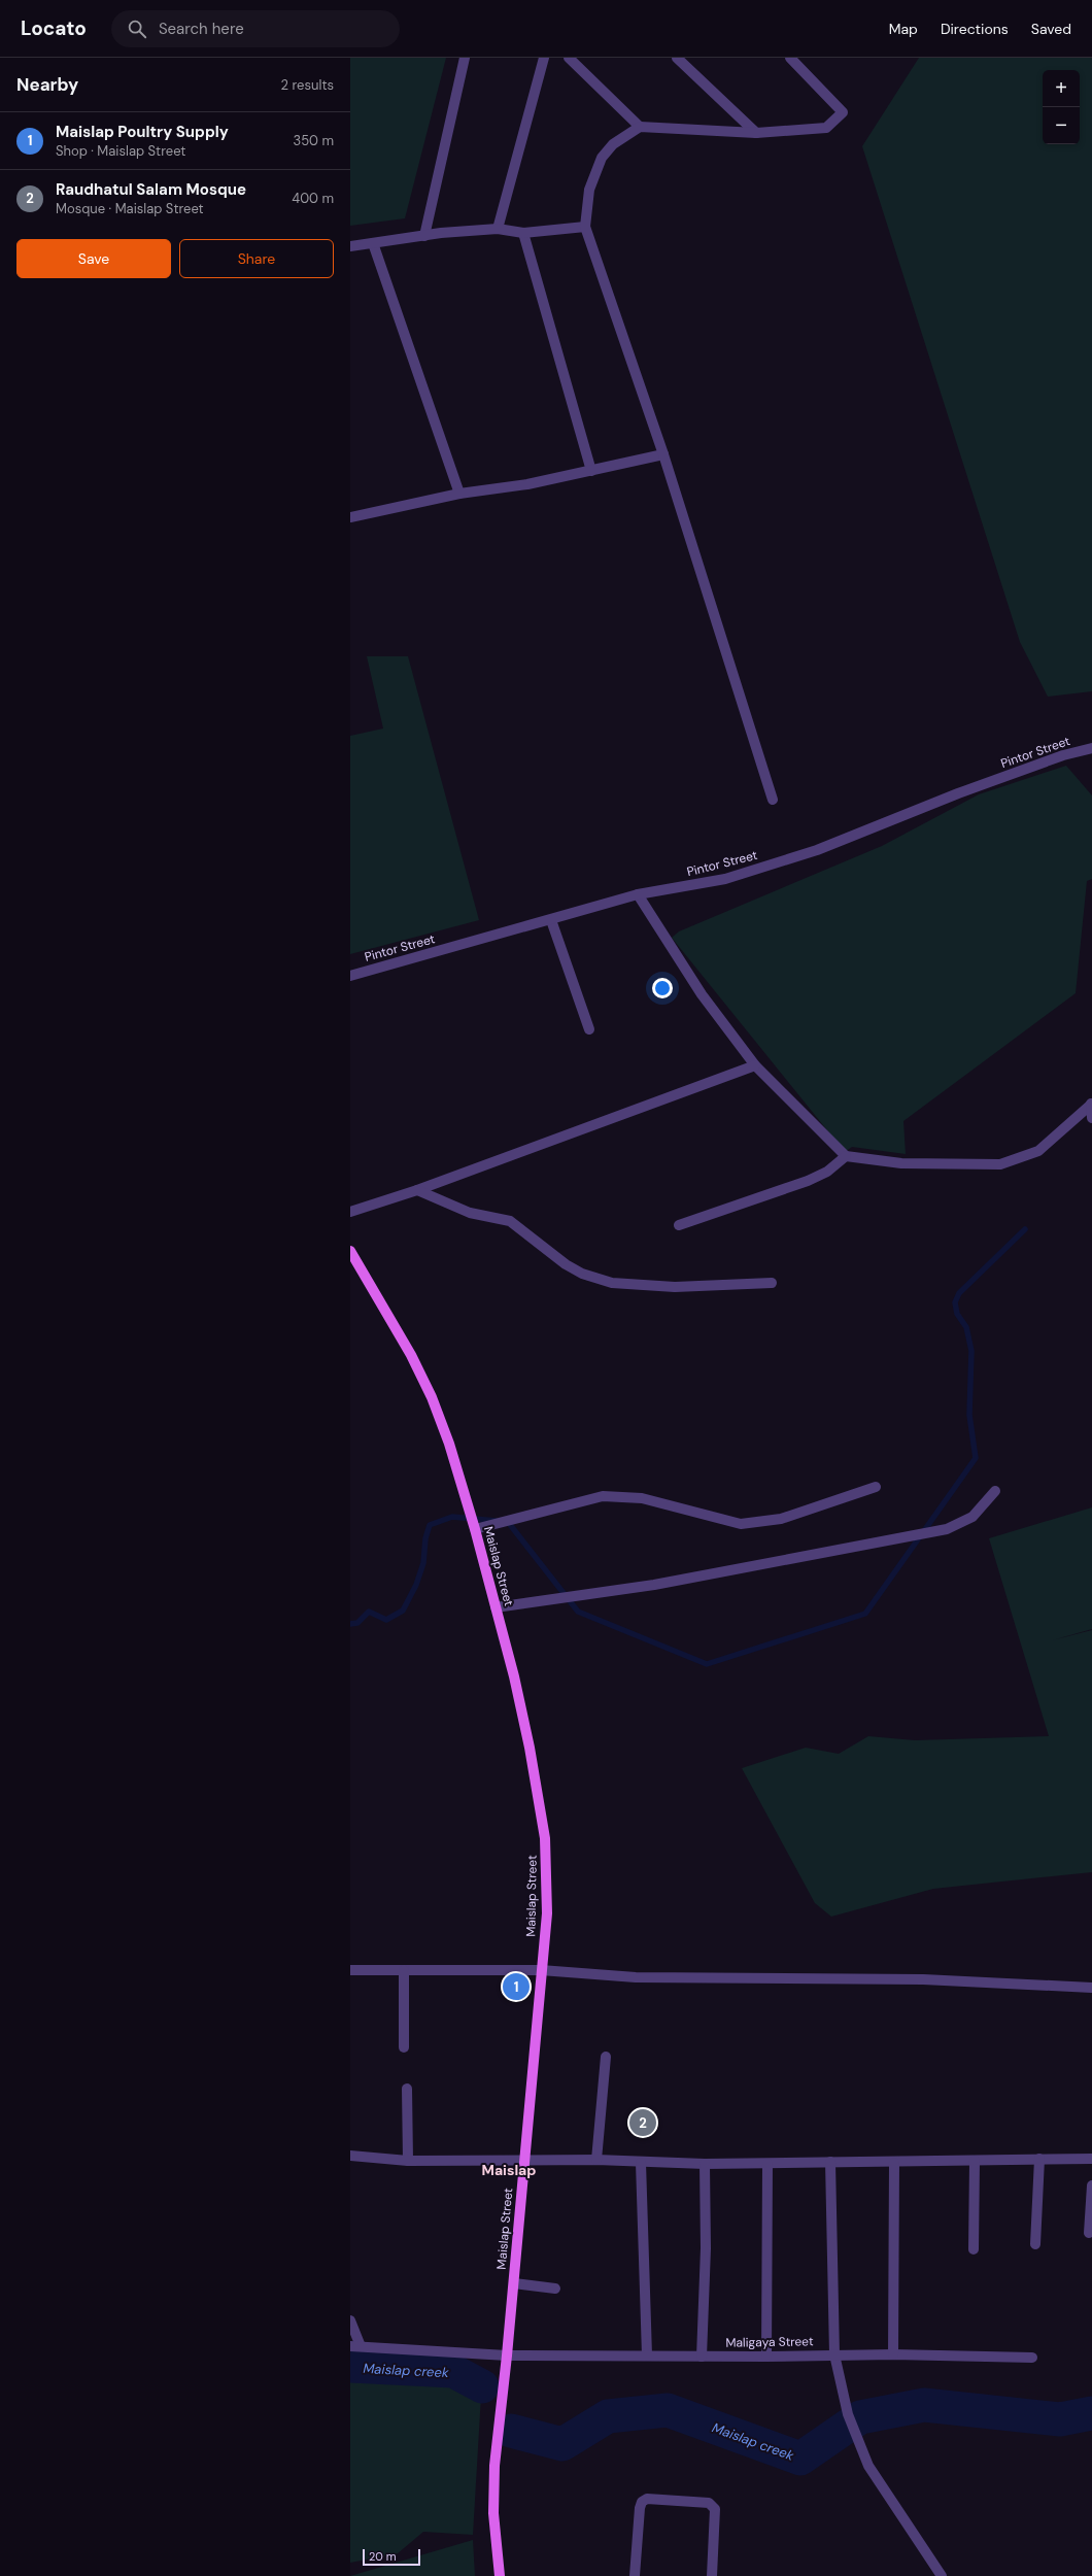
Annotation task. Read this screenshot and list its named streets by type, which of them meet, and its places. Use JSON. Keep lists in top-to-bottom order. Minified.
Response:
{"streets":{"main road":["Maislap Street"],"street":["Pintor Street","Maligaya Street"]},"crossings":[["Maislap Street","Maligaya Street"]],"districts":["Maislap"],"water":["Maislap creek"],"scale_bar":"20 m","page":{"header":"Locato","search":"Search here","nav":["Map","Directions","Saved"],"heading":["Nearby","2 results"],"map_buttons":["+","−"],"list":[{"mark":"1","name":"Maislap Poultry Supply","note":"Shop · Maislap Street","value":"350 m"},{"mark":"2","name":"Raudhatul Salam Mosque","note":"Mosque · Maislap Street","value":"400 m"}],"buttons":["Save","Share"],"pins":["1","2"],"scale":"20 m"}}
